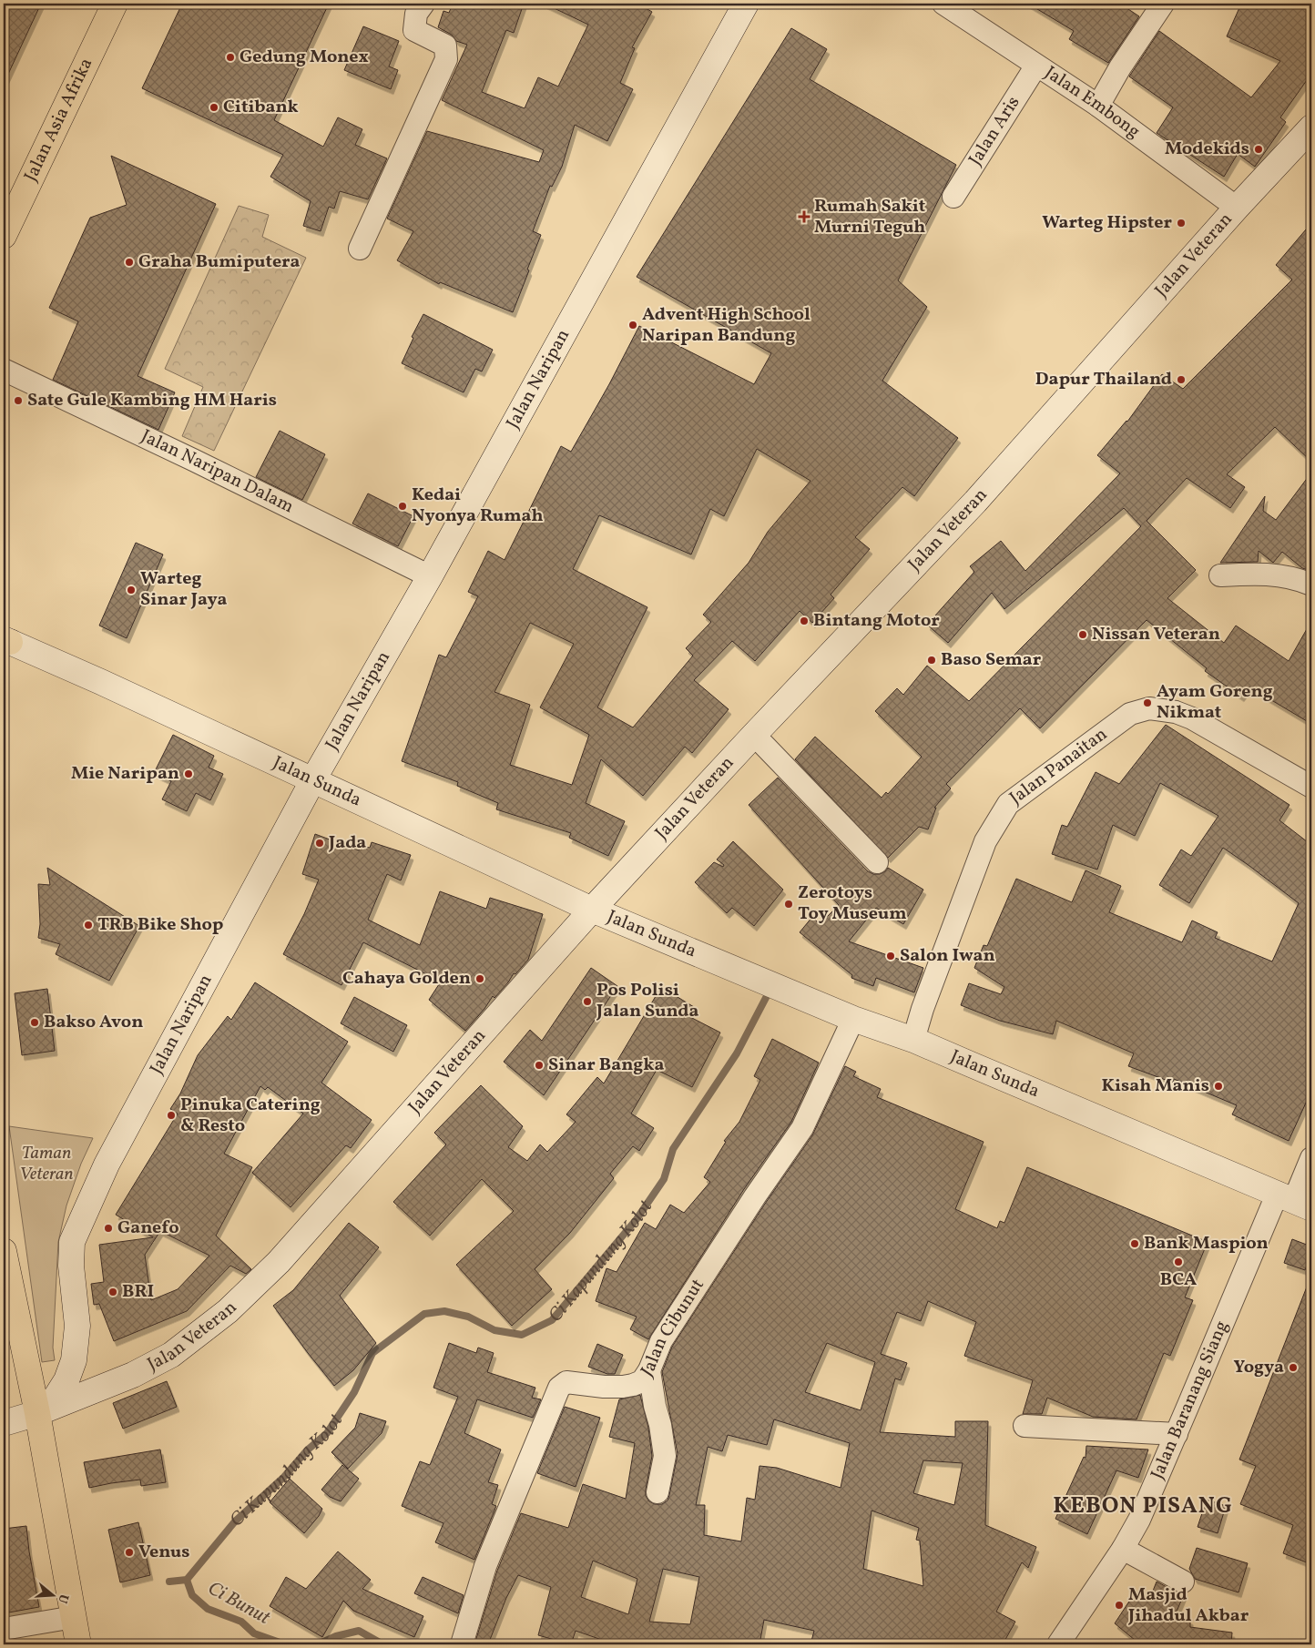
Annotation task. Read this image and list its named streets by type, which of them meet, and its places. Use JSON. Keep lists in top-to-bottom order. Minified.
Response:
{"streets":{"main road":["Jalan Asia Afrika","Jalan Veteran","Jalan Naripan","Jalan Sunda"],"street":["Jalan Embong","Jalan Aris","Jalan Naripan Dalam","Jalan Panaitan","Jalan Cibunut","Jalan Baranang Siang"]},"crossings":[["Jalan Embong","Jalan Aris"],["Jalan Embong","Jalan Veteran"],["Jalan Veteran","Jalan Naripan"],["Jalan Veteran","Jalan Sunda"],["Jalan Naripan","Jalan Naripan Dalam"],["Jalan Naripan","Jalan Sunda"],["Jalan Panaitan","Jalan Sunda"],["Jalan Sunda","Jalan Cibunut"],["Jalan Sunda","Jalan Baranang Siang"]],"districts":["KEBON PISANG"],"water":["Ci Kapundung Kolot","Ci Bunut"],"parks":["Taman Veteran"],"places":{"other":["Gedung Monex","Citibank","Modekids","Warteg Hipster","Graha Bumiputera","Advent High School Naripan Bandung","Dapur Thailand","Sate Gule Kambing HM Haris","Kedai Nyonya Rumah","Warteg Sinar Jaya","Bintang Motor","Nissan Veteran","Baso Semar","Ayam Goreng Nikmat","Mie Naripan","Jada","Zerotoys Toy Museum","TRB Bike Shop","Salon Iwan","Cahaya Golden","Pos Polisi Jalan Sunda","Bakso Avon","Sinar Bangka","Kisah Manis","Pinuka Catering & Resto","Ganefo","Bank Maspion","BCA","BRI","Yogya","Venus","Masjid Jihadul Akbar"],"health":["Rumah Sakit Murni Teguh"]},"north":"right"}
